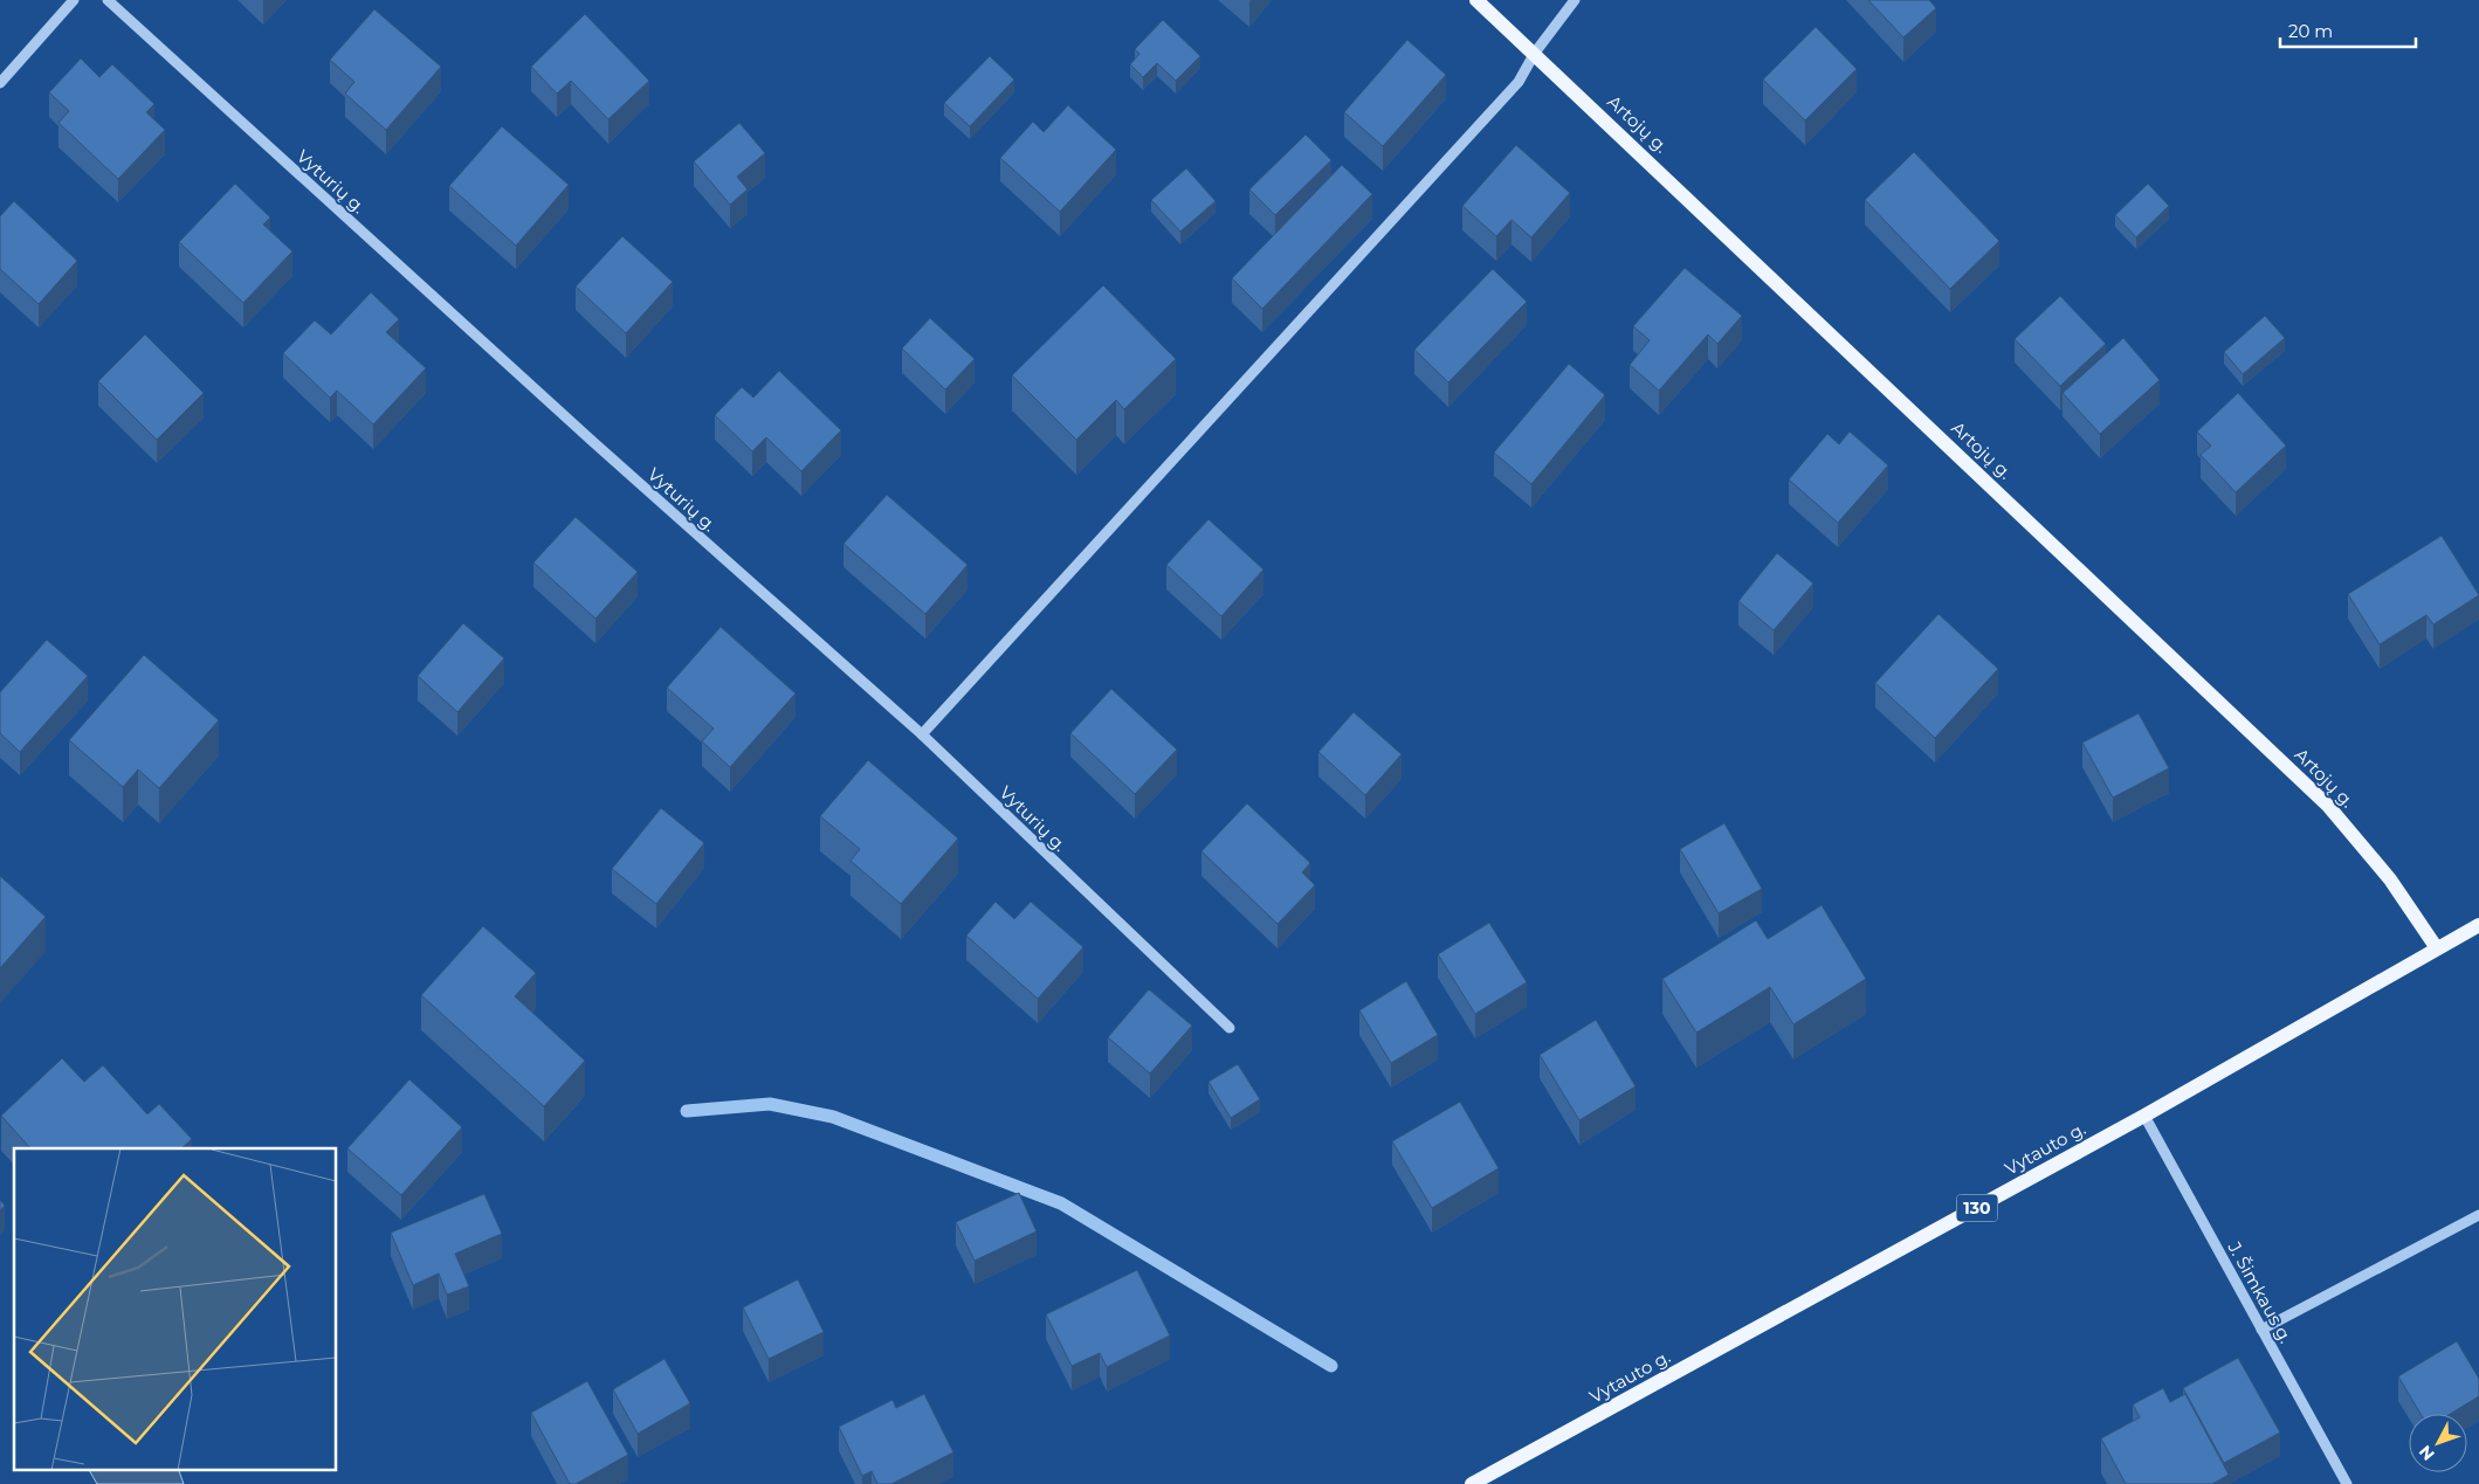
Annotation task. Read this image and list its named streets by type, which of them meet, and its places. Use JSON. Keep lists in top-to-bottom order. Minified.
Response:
{"streets":{"main road":["Artojų g.","Vytauto g.","130"],"street":["Vyturių g.","J. Šimkaus g."]},"crossings":[["Artojų g.","Vytauto g."],["Vytauto g.","J. Šimkaus g."]],"scale_bar":"20 m","north":"bottom left"}
